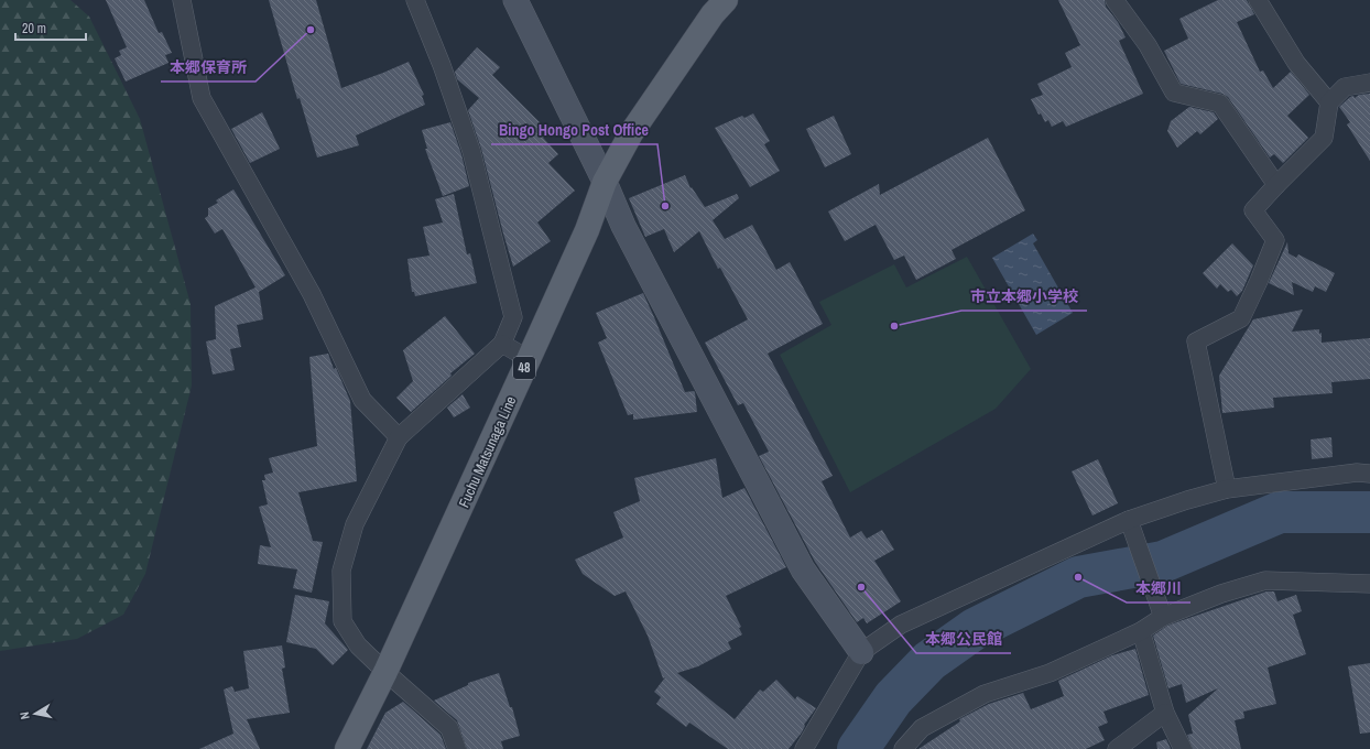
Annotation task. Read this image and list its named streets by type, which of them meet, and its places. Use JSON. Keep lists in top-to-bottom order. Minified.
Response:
{"streets":{"main road":["48","Fuchu Matsunaga Line"]},"places":["本郷保育所","Bingo Hongo Post Office","市立本郷小学校","本郷川","本郷公民館"],"scale_bar":"20 m","north":"left"}
